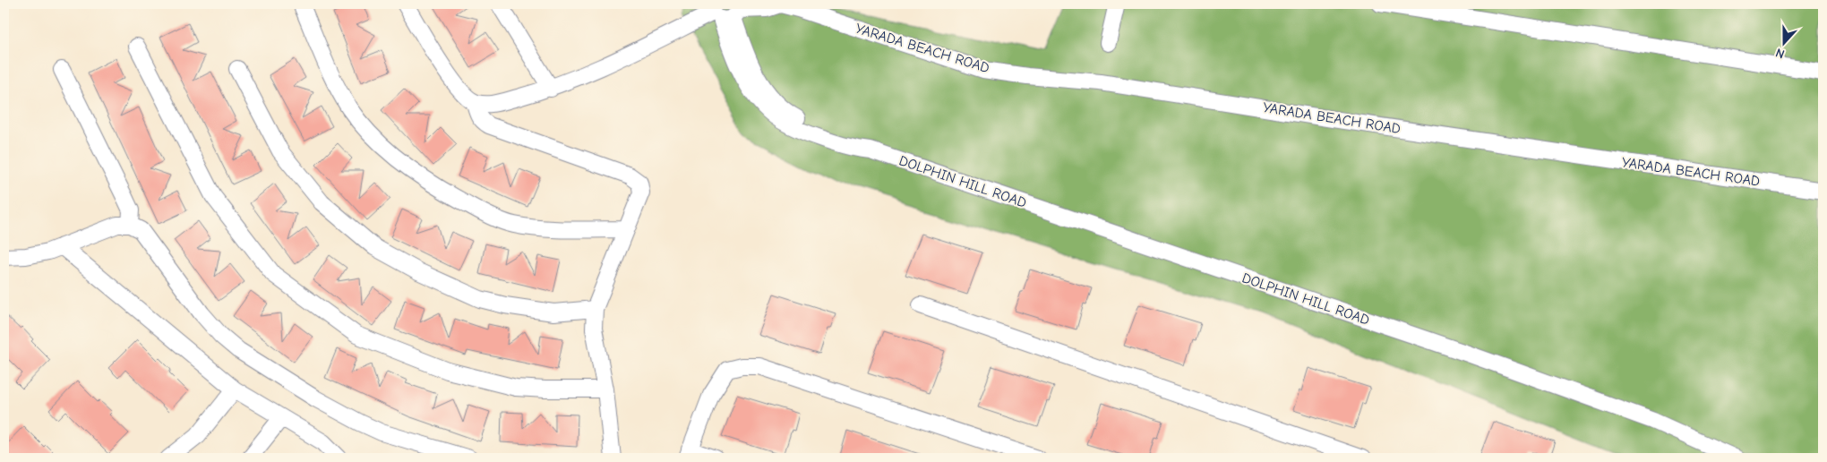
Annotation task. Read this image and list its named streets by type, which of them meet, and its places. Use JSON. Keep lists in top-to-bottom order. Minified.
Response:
{"streets":{"street":["YARADA BEACH ROAD","DOLPHIN HILL ROAD"]},"north":"bottom"}
